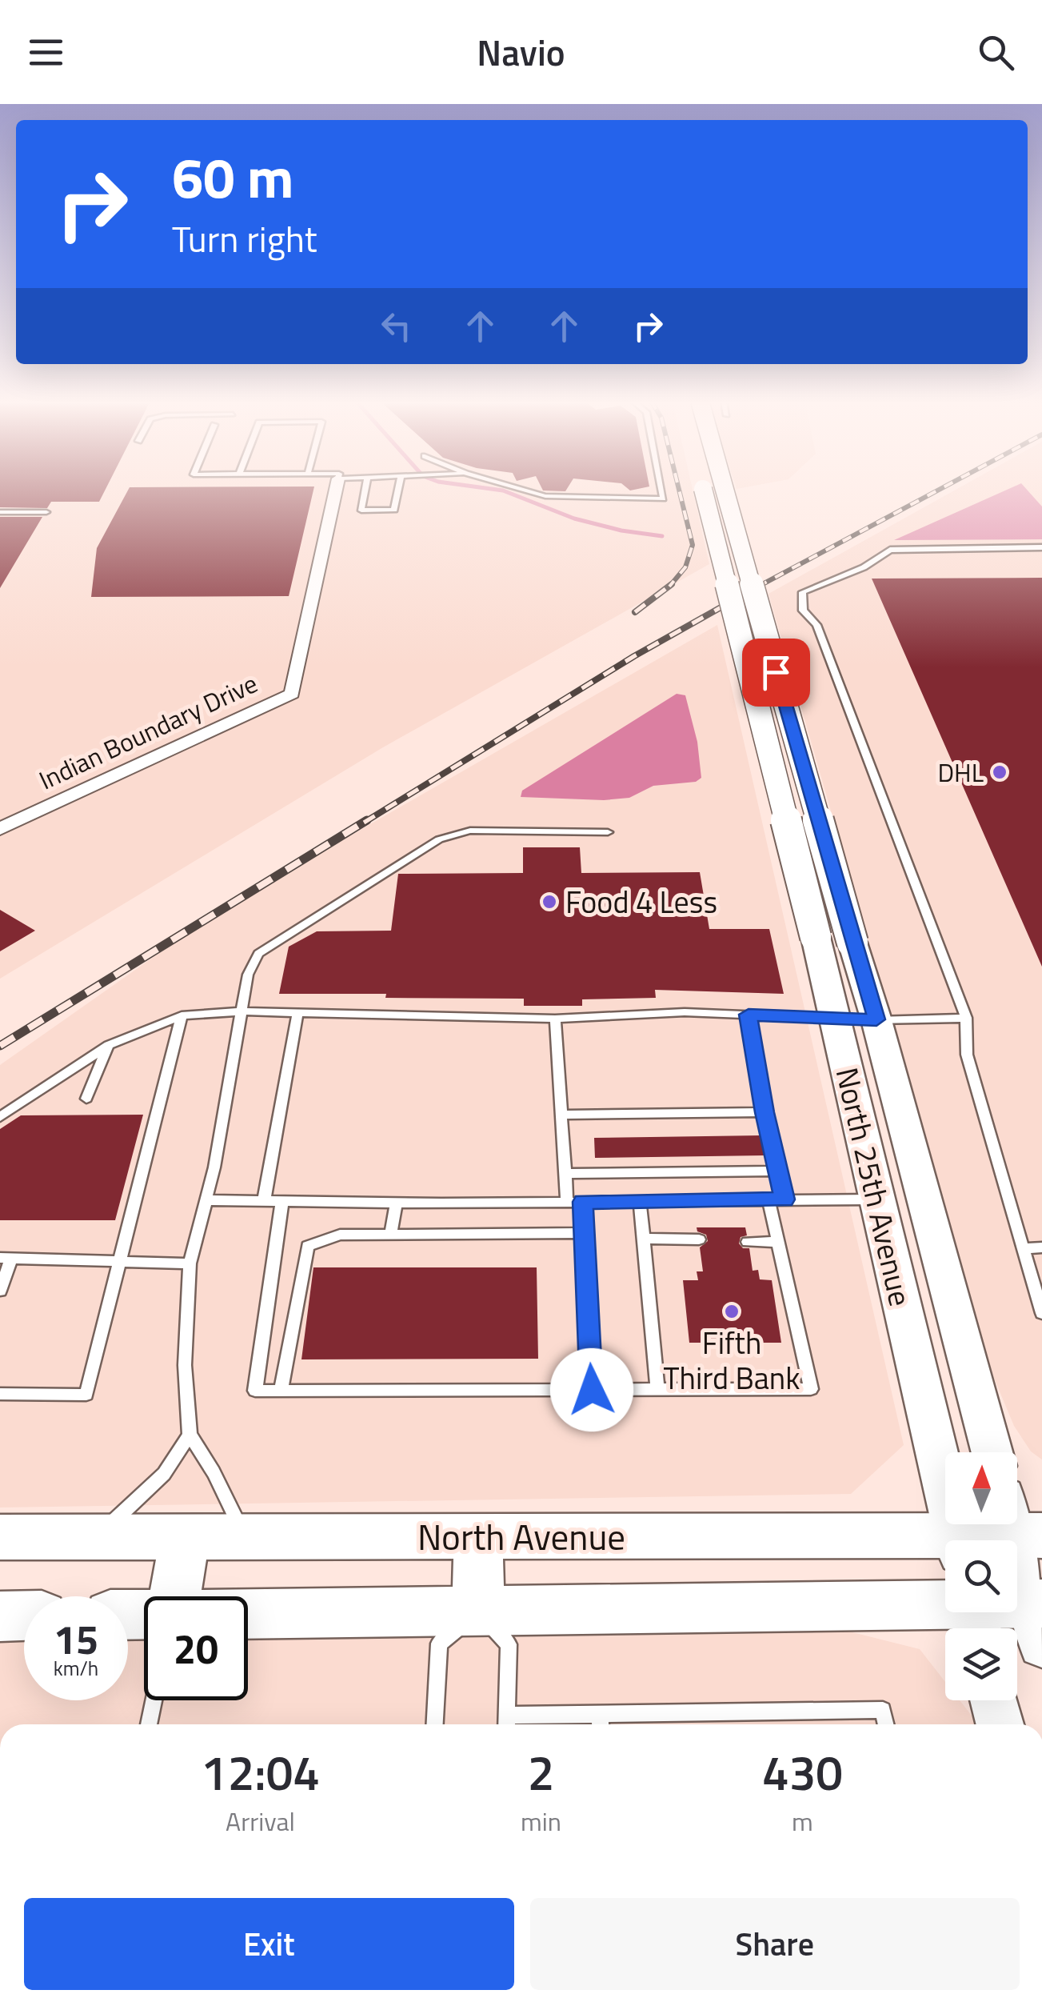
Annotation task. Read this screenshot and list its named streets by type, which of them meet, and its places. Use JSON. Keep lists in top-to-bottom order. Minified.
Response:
{"streets":{"main road":["North 25th Avenue","North Avenue"],"street":["Indian Boundary Drive"]},"places":["DHL","Food 4 Less","Fifth Third Bank"],"north":"top","page":{"header":"Navio","turn":["60 m","Turn right"],"speed":"15 km/h","limit":"20","eta":["12:04","Arrival","2","min","430","m"],"buttons":["Exit","Share"]}}
